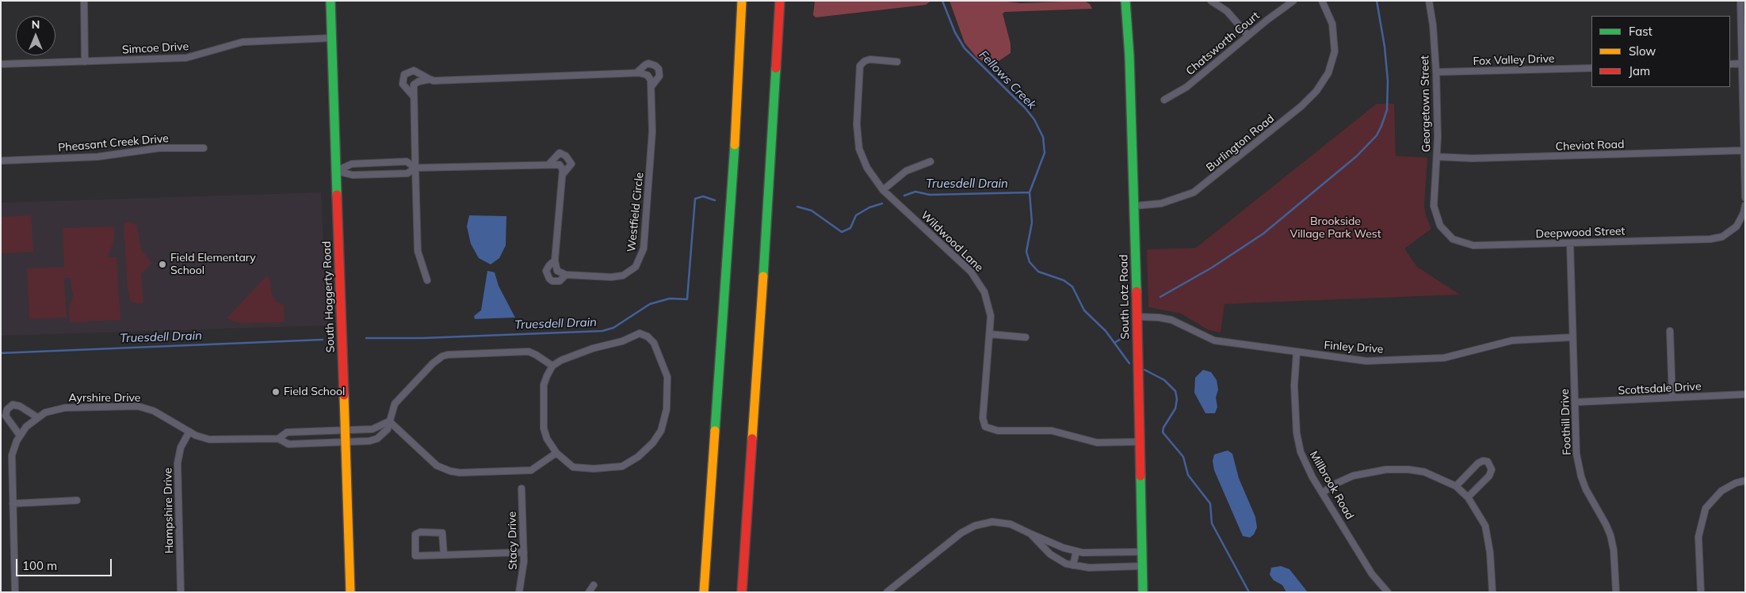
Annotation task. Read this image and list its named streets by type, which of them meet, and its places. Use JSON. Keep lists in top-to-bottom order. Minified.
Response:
{"streets":{"main road":["South Haggerty Road","South Lotz Road"],"street":["Chatsworth Court","Simcoe Drive","Fox Valley Drive","Georgetown Street","Pheasant Creek Drive","Burlington Road","Cheviot Road","Westfield Circle","Deepwood Street","Wildwood Lane","Finley Drive","Scottsdale Drive","Ayrshire Drive","Foothill Drive","Millbrook Road","Hampshire Drive","Stacy Drive"]},"crossings":[["Simcoe Drive","South Haggerty Road"],["Fox Valley Drive","Georgetown Street"],["Georgetown Street","Cheviot Road"],["Georgetown Street","Deepwood Street"],["Burlington Road","South Lotz Road"],["Deepwood Street","Foothill Drive"],["Wildwood Lane","South Lotz Road"],["South Haggerty Road","Ayrshire Drive"],["South Lotz Road","Finley Drive"],["Finley Drive","Foothill Drive"],["Finley Drive","Millbrook Road"],["Scottsdale Drive","Foothill Drive"],["Ayrshire Drive","Hampshire Drive"]],"water":["Fellows Creek","Truesdell Drain"],"parks":["Brookside Village Park West"],"places":["Field Elementary School","Field School"],"legend":["Fast","Slow","Jam"],"scale_bar":"100 m","north":"top"}
